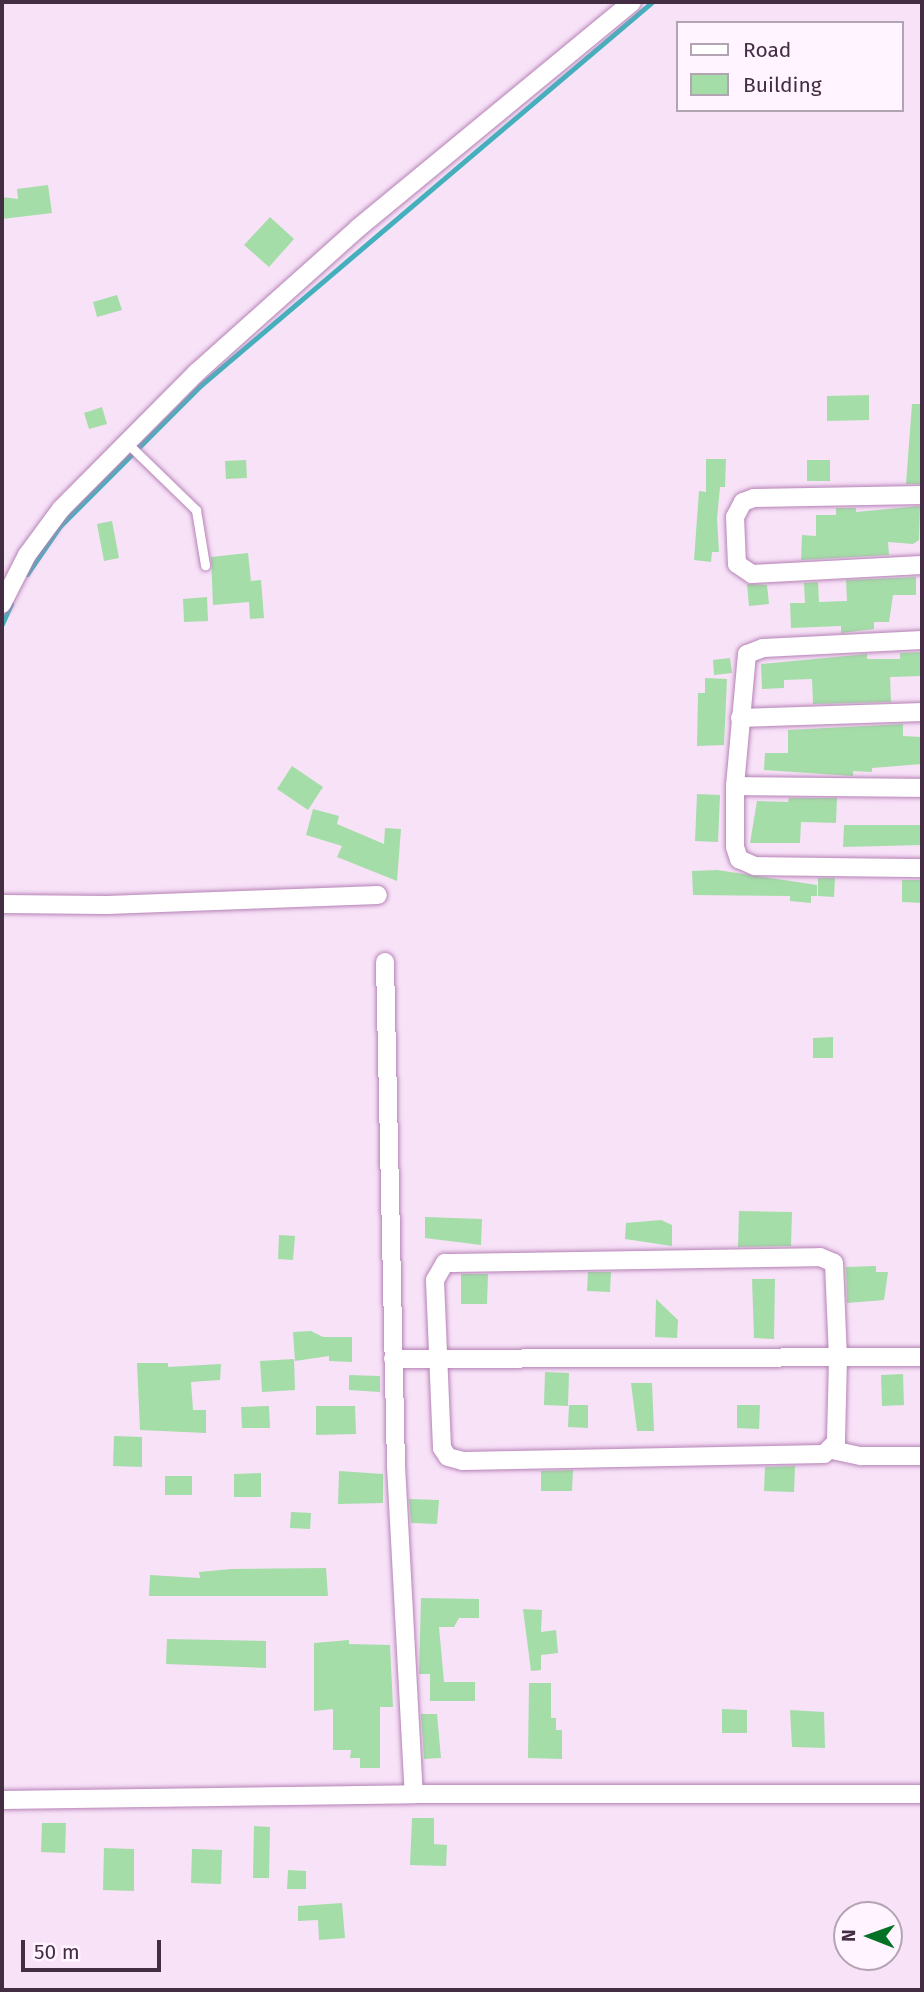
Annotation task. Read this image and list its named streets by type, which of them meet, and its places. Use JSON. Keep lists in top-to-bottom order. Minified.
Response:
{"legend":["Road","Building"],"scale_bar":"50 m","north":"left"}
